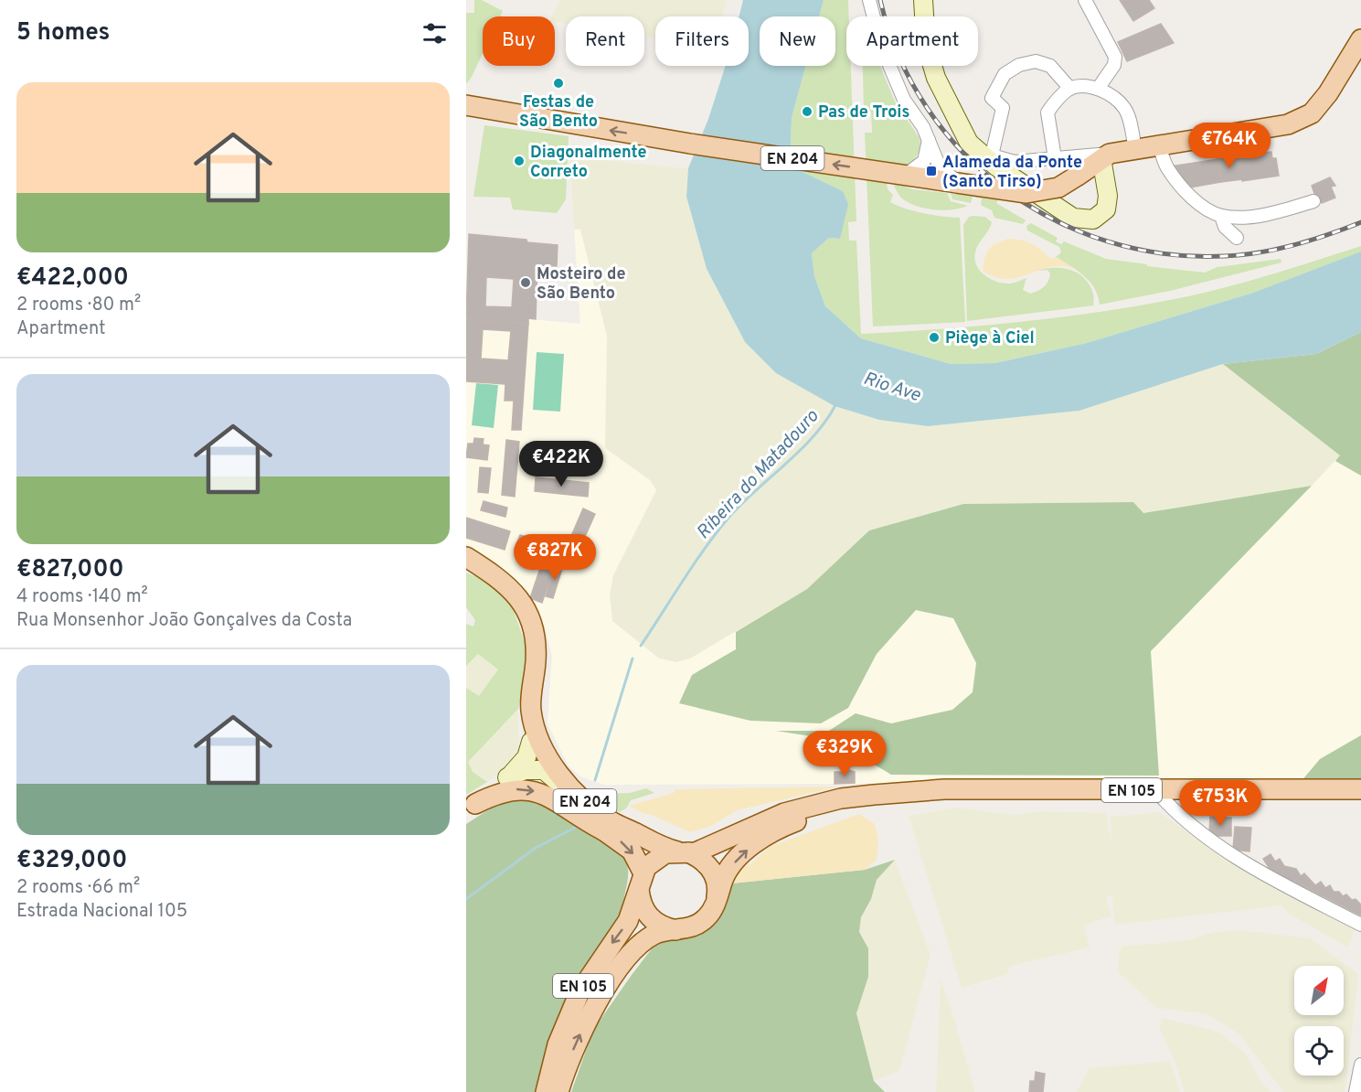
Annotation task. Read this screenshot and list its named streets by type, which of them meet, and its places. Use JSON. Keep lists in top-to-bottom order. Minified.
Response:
{"streets":{"main road":["EN 204","EN 105"]},"crossings":[["EN 204","EN 105"]],"water":["Rio Ave","Ribeira do Matadouro"],"places":{"other":["Festas de São Bento","Pas de Trois","Diagonalmente Correto","Mosteiro de São Bento","Piège à Ciel"],"transit":["Alameda da Ponte (Santo Tirso)"]},"north":"top right","page":{"heading":"5 homes","chip":["Buy","Rent","Filters","New","Apartment"],"list":[{"name":"€422,000","note":"2 rooms · 80 m² · Apartment"},{"name":"€827,000","note":"4 rooms · 140 m² · Rua Monsenhor João Gonçalves da Costa"},{"name":"€329,000","note":"2 rooms · 66 m² · Estrada Nacional 105"}],"price":["€764K","€422K","€827K","€329K","€753K"]}}
